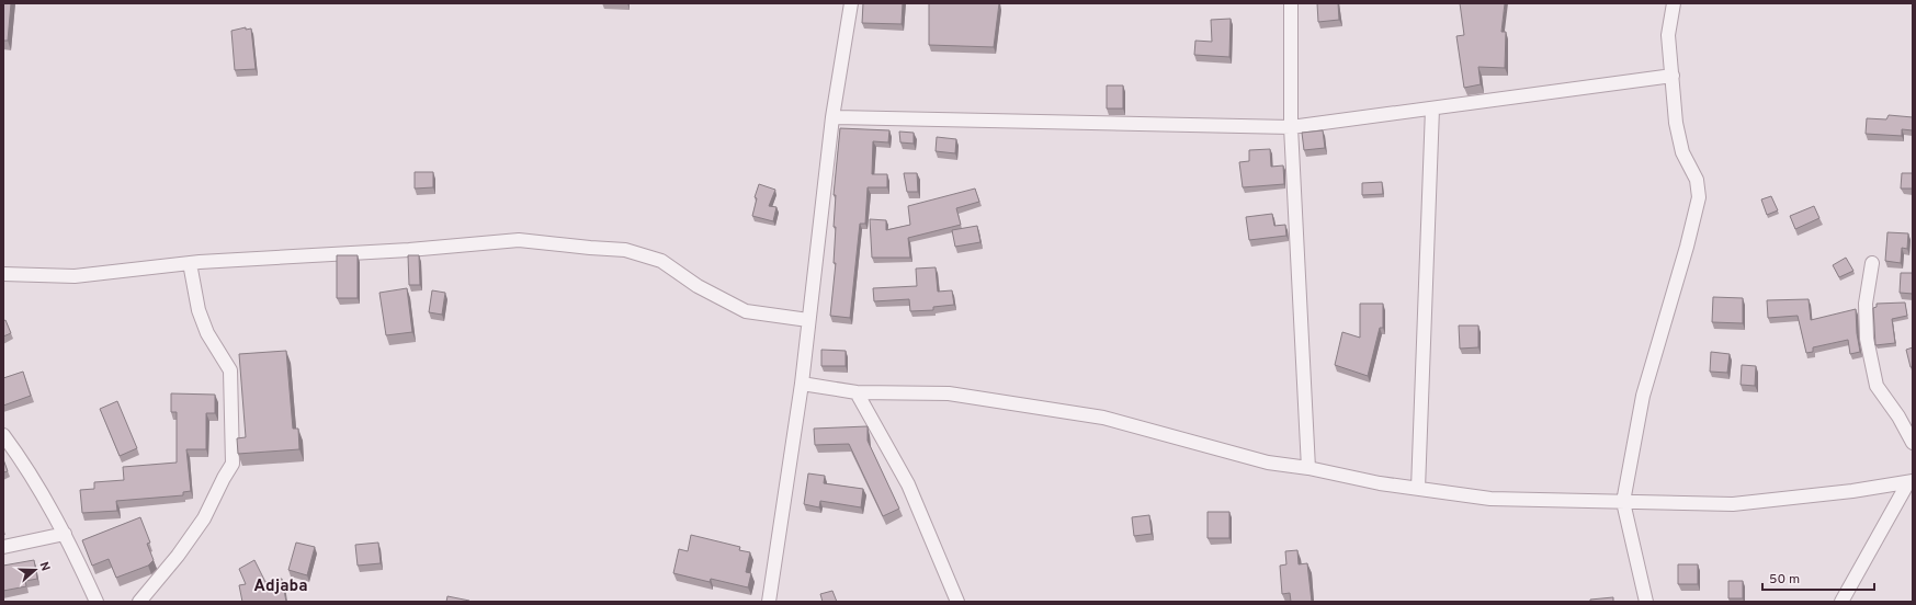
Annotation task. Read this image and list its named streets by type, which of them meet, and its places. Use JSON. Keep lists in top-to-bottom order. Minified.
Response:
{"districts":["Adjaba"],"scale_bar":"50 m","north":"right"}
